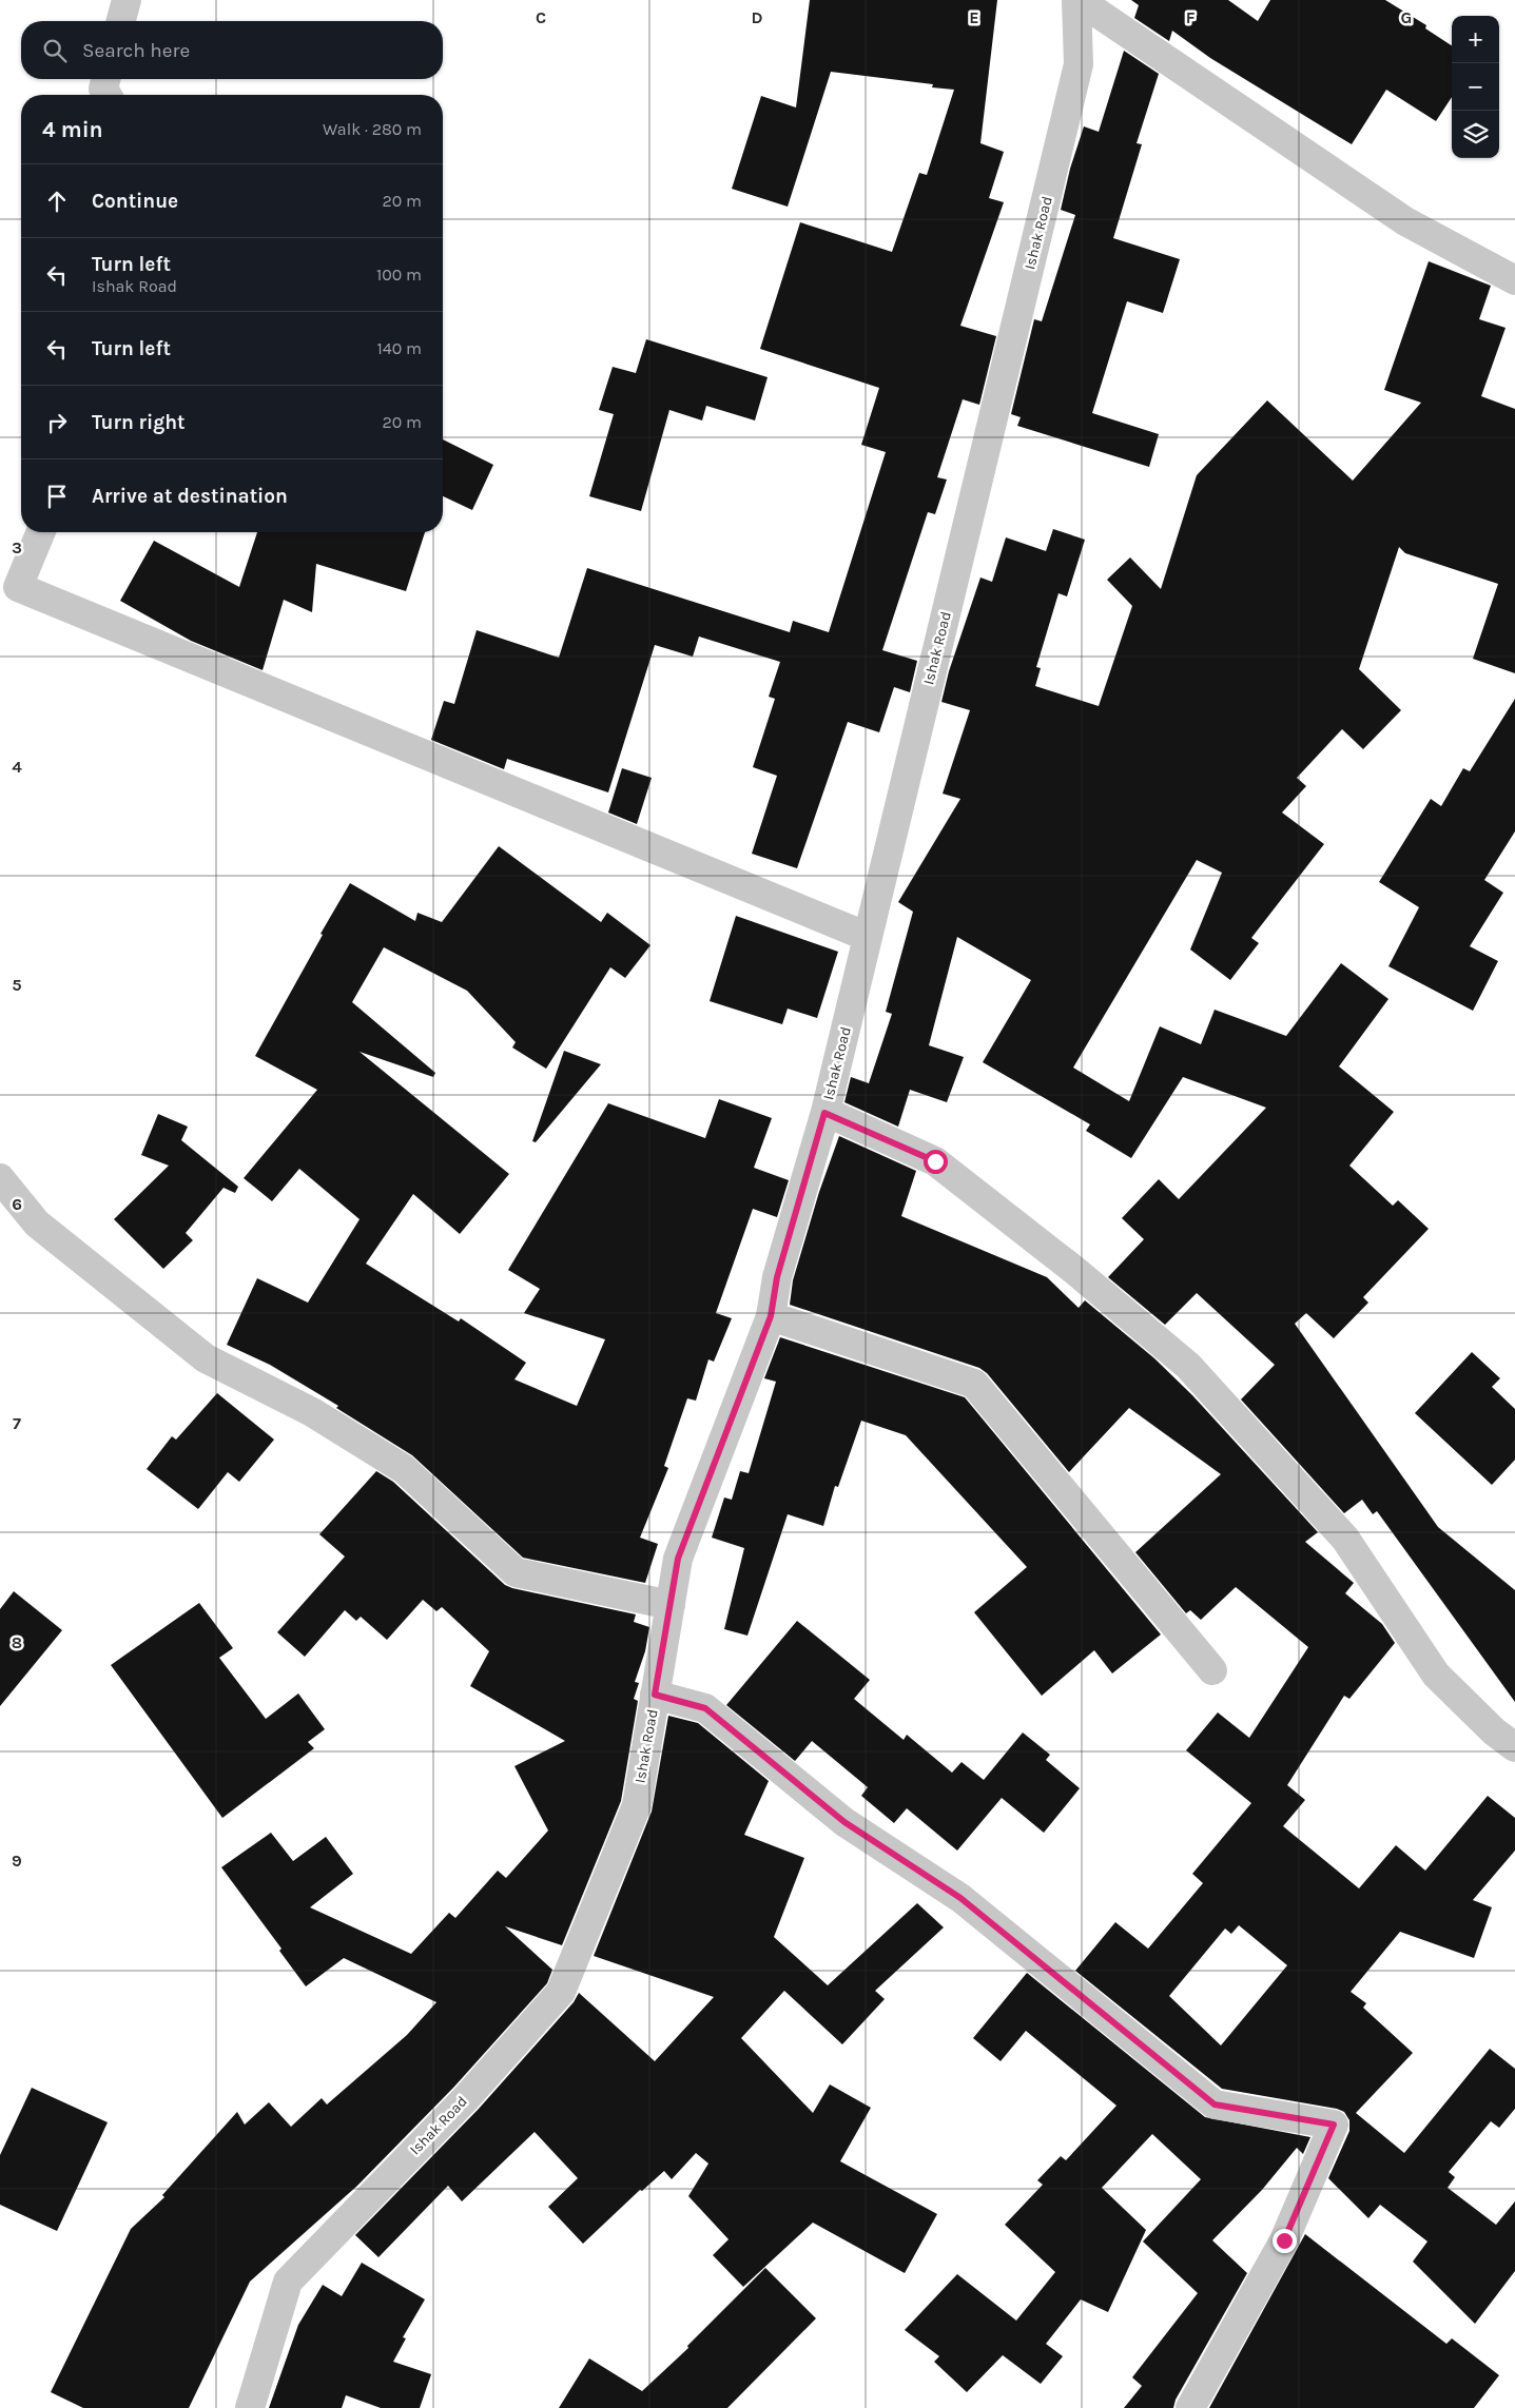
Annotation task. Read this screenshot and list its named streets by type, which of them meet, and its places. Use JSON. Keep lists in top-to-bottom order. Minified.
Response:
{"streets":{"street":["Ishak Road"]},"page":{"map_buttons":["+","−"],"search":"Search here","heading":["4 min","Walk · 280 m"],"list":[["Continue","20 m"],["Turn left","Ishak Road","100 m"],["Turn left","140 m"],["Turn right","20 m"],"Arrive at destination"]},"grid":{"columns":["C","D","E","F","G"],"rows":["3","4","5","6","7","8","9"]}}
